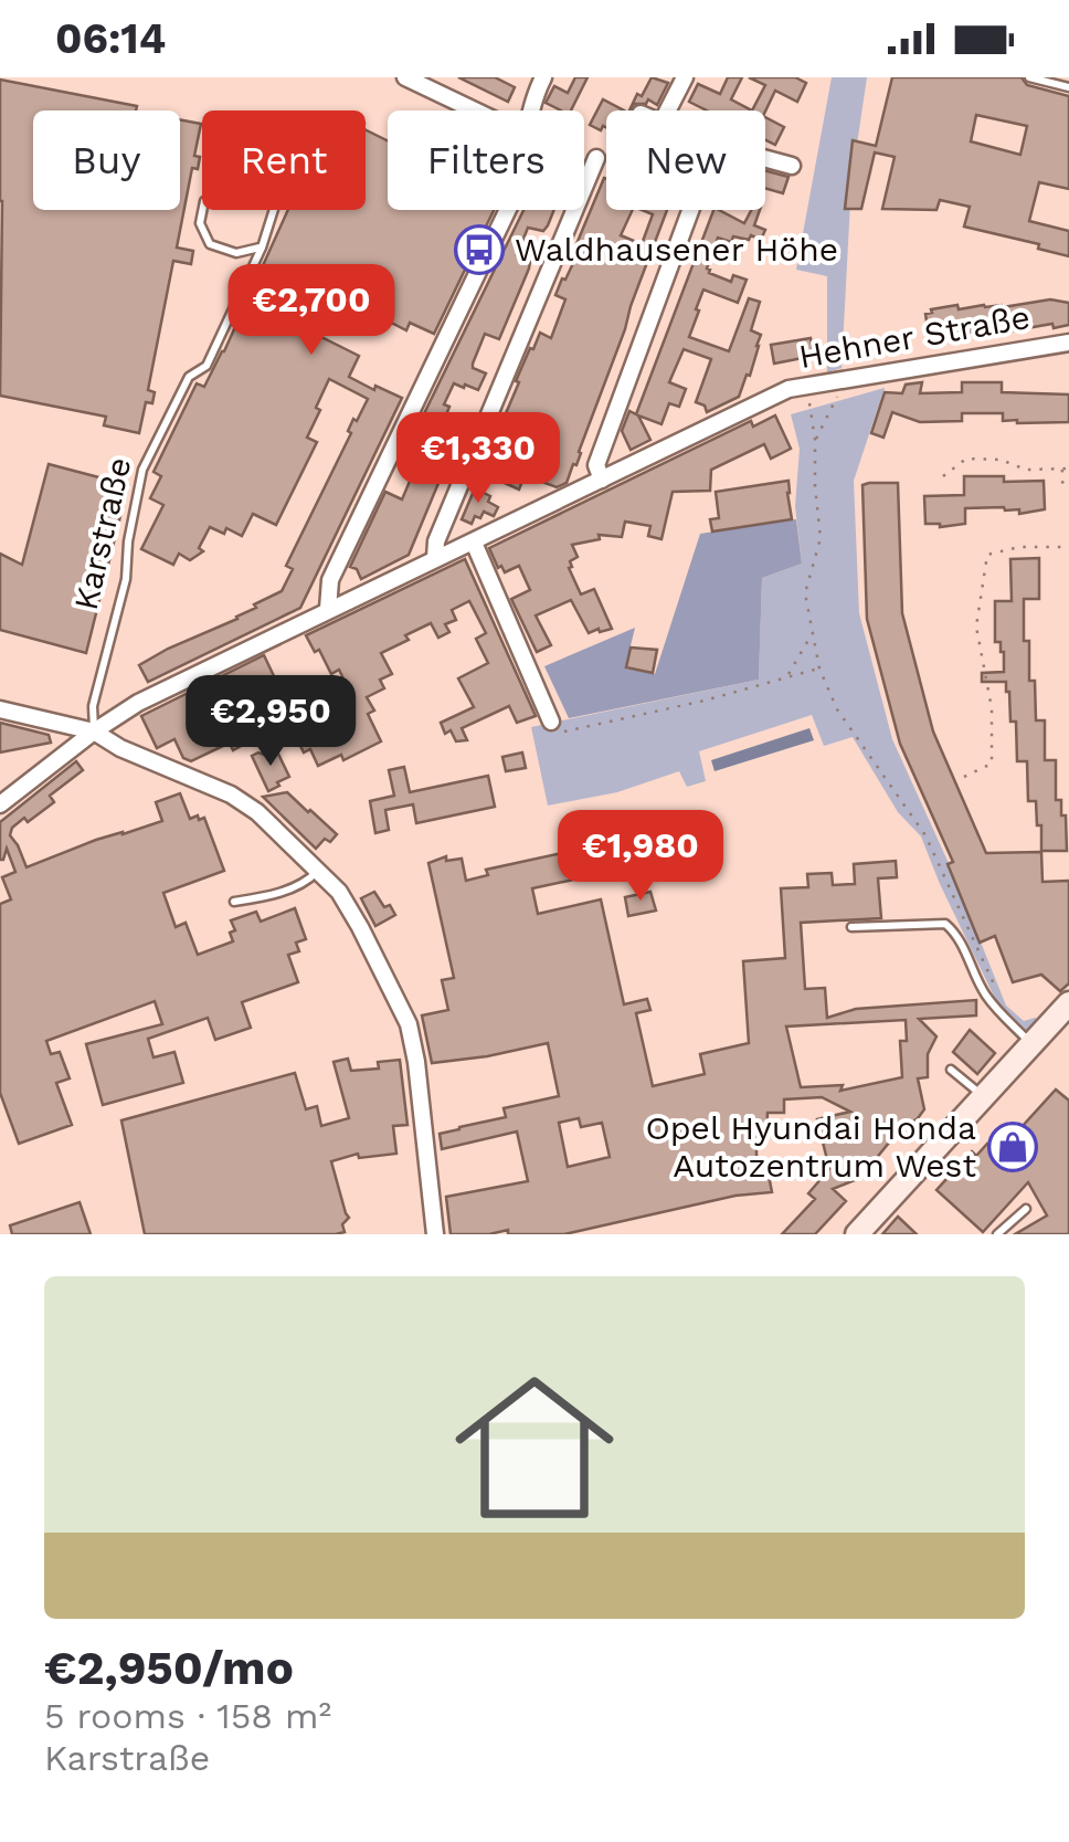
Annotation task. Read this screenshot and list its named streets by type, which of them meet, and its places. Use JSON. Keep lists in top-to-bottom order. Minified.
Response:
{"streets":{"street":["Hehner Straße"],"lane":["Karstraße"]},"crossings":[["Hehner Straße","Karstraße"]],"places":{"bus stop":["Waldhausener Höhe"],"shop":["Opel Hyundai Honda Autozentrum West"]},"page":{"status":"06:14","chip":["Buy","Rent","Filters","New"],"price":["€2,700","€1,330","€2,950","€1,980"],"list":[{"name":"€2,950/mo","note":"5 rooms · 158 m² · Karstraße"}]}}
